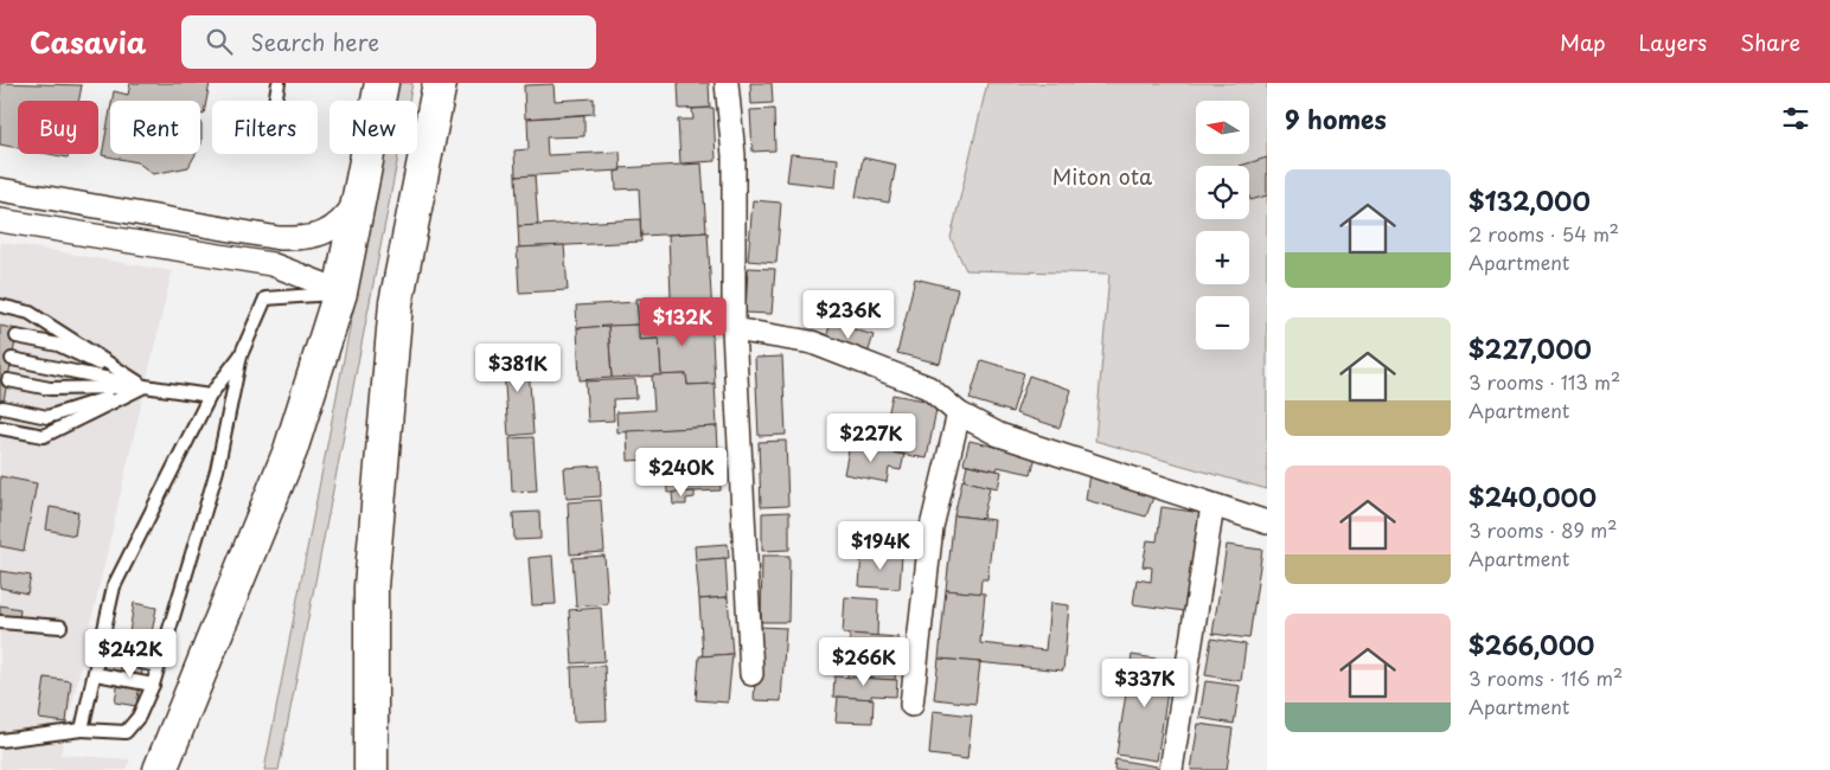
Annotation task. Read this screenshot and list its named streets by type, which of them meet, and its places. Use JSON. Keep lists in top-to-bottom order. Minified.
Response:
{"parks":["Miton ota"],"north":"left","page":{"header":"Casavia","search":"Search here","nav":["Map","Layers","Share"],"heading":"9 homes","map_buttons":["+","−"],"chip":["Buy","Rent","Filters","New"],"list":[{"name":"$132,000","note":"2 rooms · 54 m² · Apartment"},{"name":"$227,000","note":"3 rooms · 113 m² · Apartment"},{"name":"$240,000","note":"3 rooms · 89 m² · Apartment"},{"name":"$266,000","note":"3 rooms · 116 m² · Apartment"}],"price":["$236K","$132K","$381K","$227K","$240K","$194K","$242K","$266K","$337K"]}}
